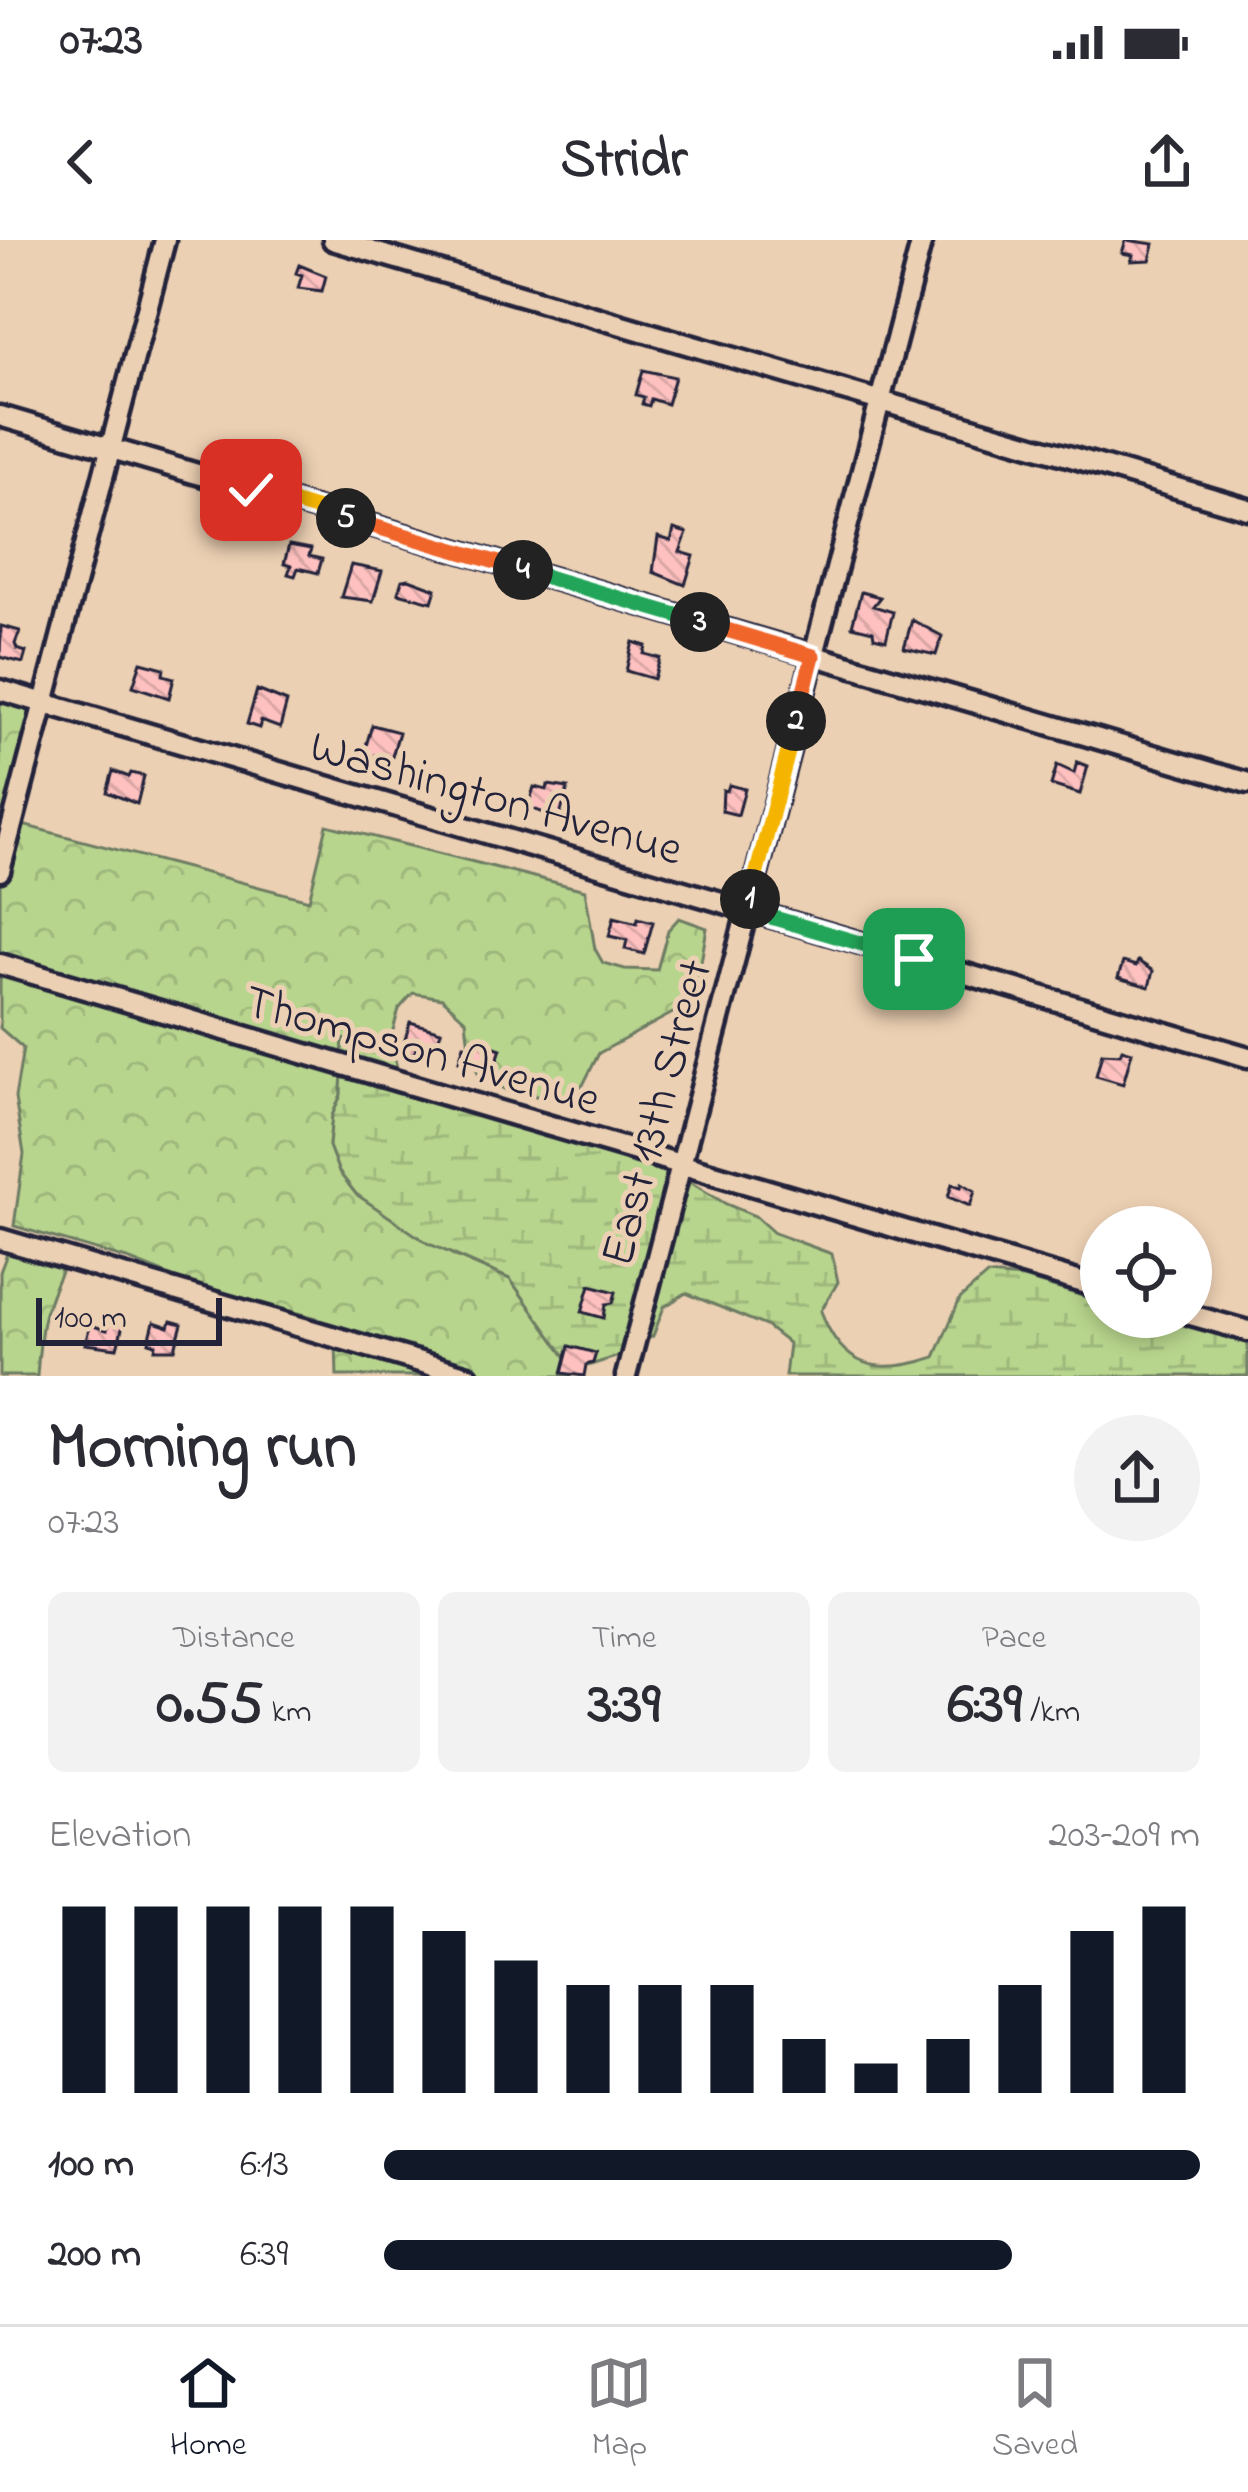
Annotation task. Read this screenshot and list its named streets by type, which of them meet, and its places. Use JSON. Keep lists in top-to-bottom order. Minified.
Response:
{"streets":{"street":["Washington Avenue","Thompson Avenue","East 13th Street"]},"crossings":[["Washington Avenue","East 13th Street"],["Thompson Avenue","East 13th Street"]],"scale_bar":"100 m","page":{"status":"07:23","header":"Stridr","pins":["5","4","3","2","1"],"scale":"100 m","heading":["Morning run","07:23"],"stats":[["Distance","0.55 km"],["Time","3:39"],["Pace","6:39 /km"]],"chart":["Elevation","203–209 m"],"list":[{"name":"100 m","note":"6:13"},{"name":"200 m","note":"6:39"}],"tabs":["Home","Map","Saved"]}}
